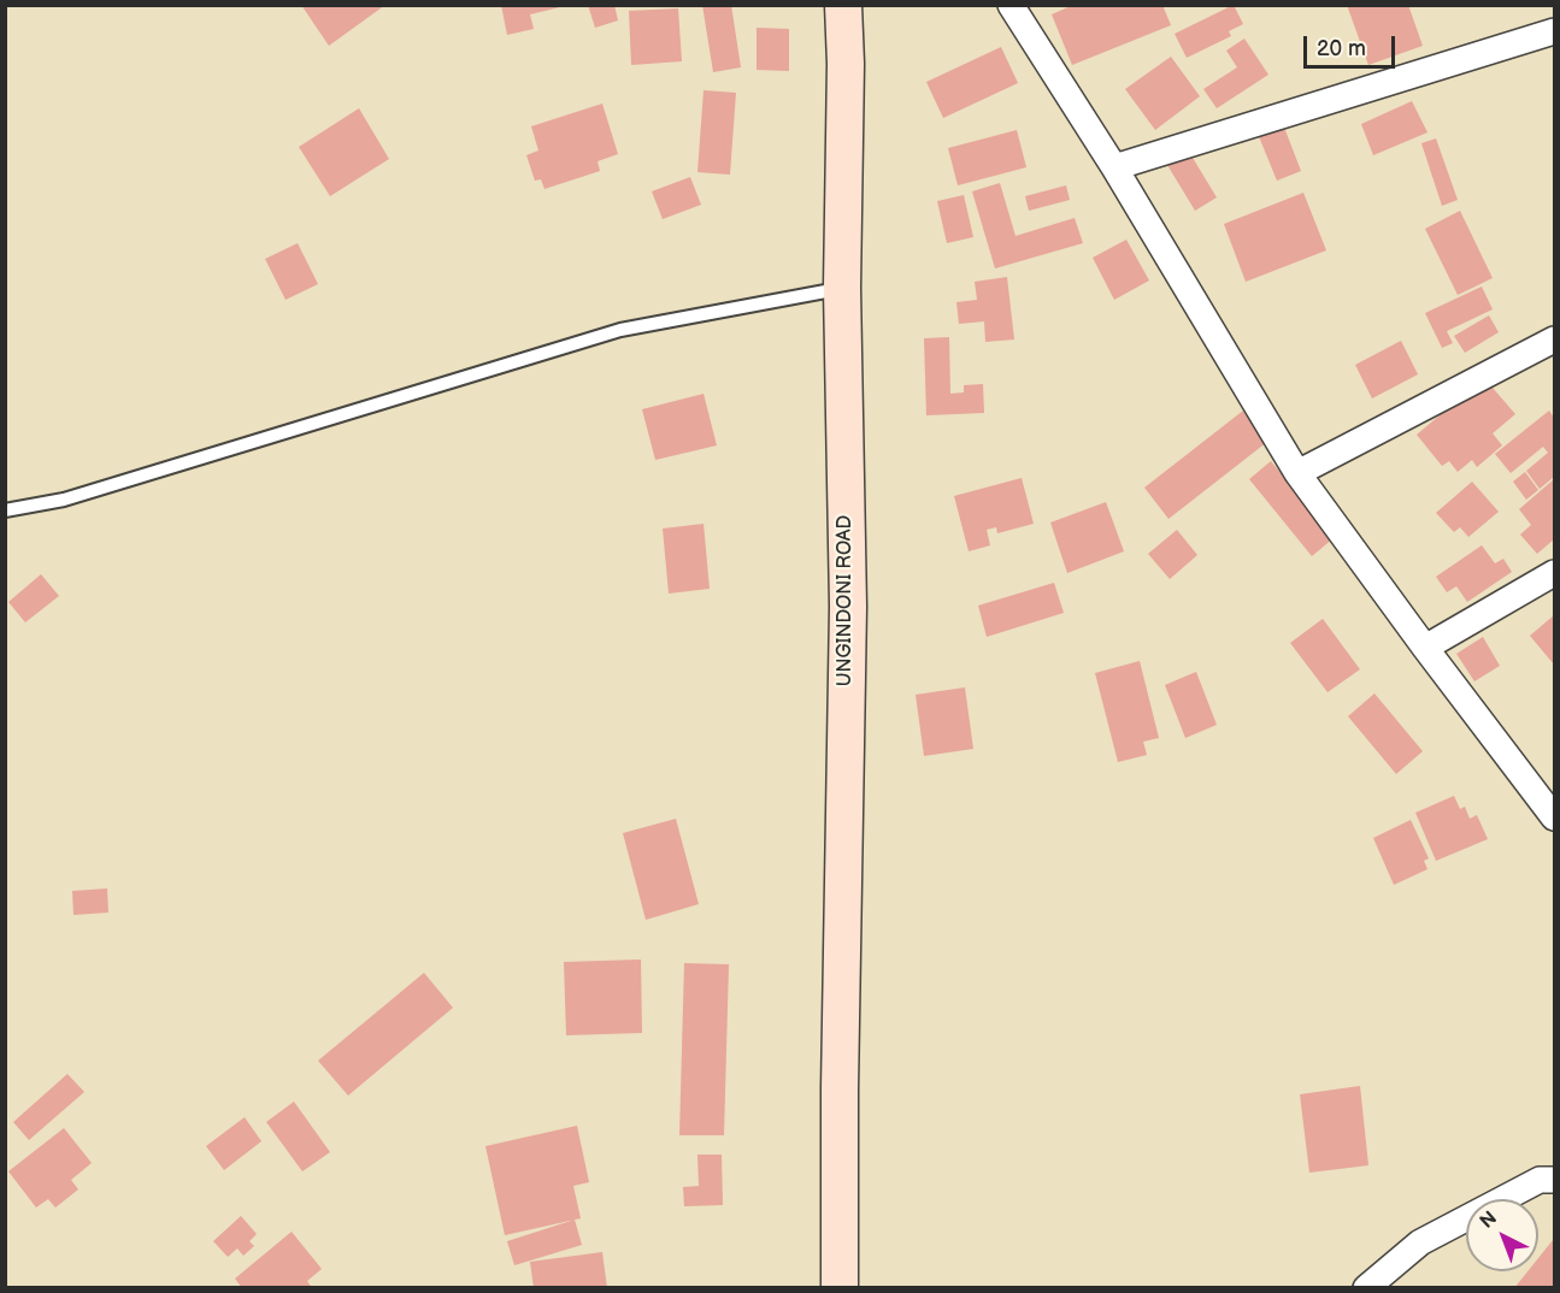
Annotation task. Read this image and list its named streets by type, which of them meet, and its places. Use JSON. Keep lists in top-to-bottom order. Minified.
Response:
{"streets":{"main road":["UNGINDONI ROAD"]},"scale_bar":"20 m","north":"top left"}
